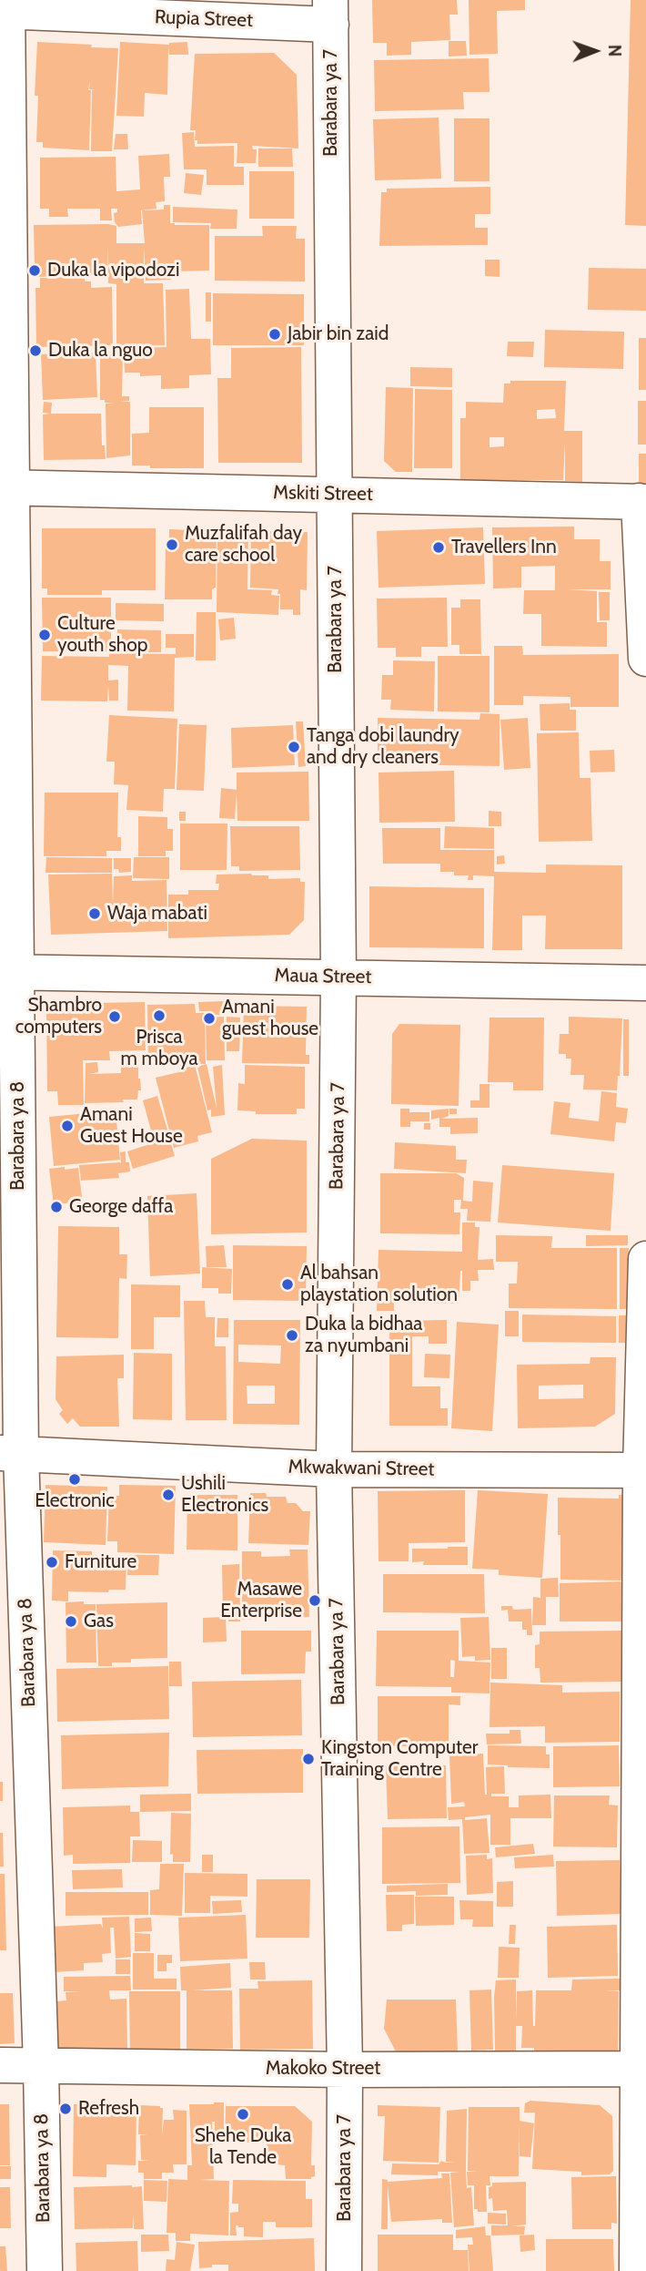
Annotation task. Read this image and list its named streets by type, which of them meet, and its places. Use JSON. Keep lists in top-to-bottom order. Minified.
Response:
{"streets":{"street":["Rupia Street","Barabara ya 7","Mskiti Street","Maua Street","Barabara ya 8","Mkwakwani Street","Makoko Street"]},"crossings":[["Rupia Street","Barabara ya 7"],["Rupia Street","Barabara ya 8"],["Barabara ya 7","Mskiti Street"],["Barabara ya 7","Maua Street"],["Barabara ya 7","Mkwakwani Street"],["Barabara ya 7","Makoko Street"],["Mskiti Street","Barabara ya 8"],["Maua Street","Barabara ya 8"],["Barabara ya 8","Mkwakwani Street"],["Barabara ya 8","Makoko Street"]],"places":["Duka la vipodozi","Jabir bin zaid","Duka la nguo","Muzfalifah day care school","Travellers Inn","Culture youth shop","Tanga dobi laundry and dry cleaners","Waja mabati","Prisca m mboya","Shambro computers","Amani guest house","Amani Guest House","George daffa","Al bahsan playstation solution","Duka la bidhaa za nyumbani","Electronic","Ushili Electronics","Furniture","Masawe Enterprise","Gas","Kingston Computer Training Centre","Refresh","Shehe Duka la Tende"],"north":"right"}
